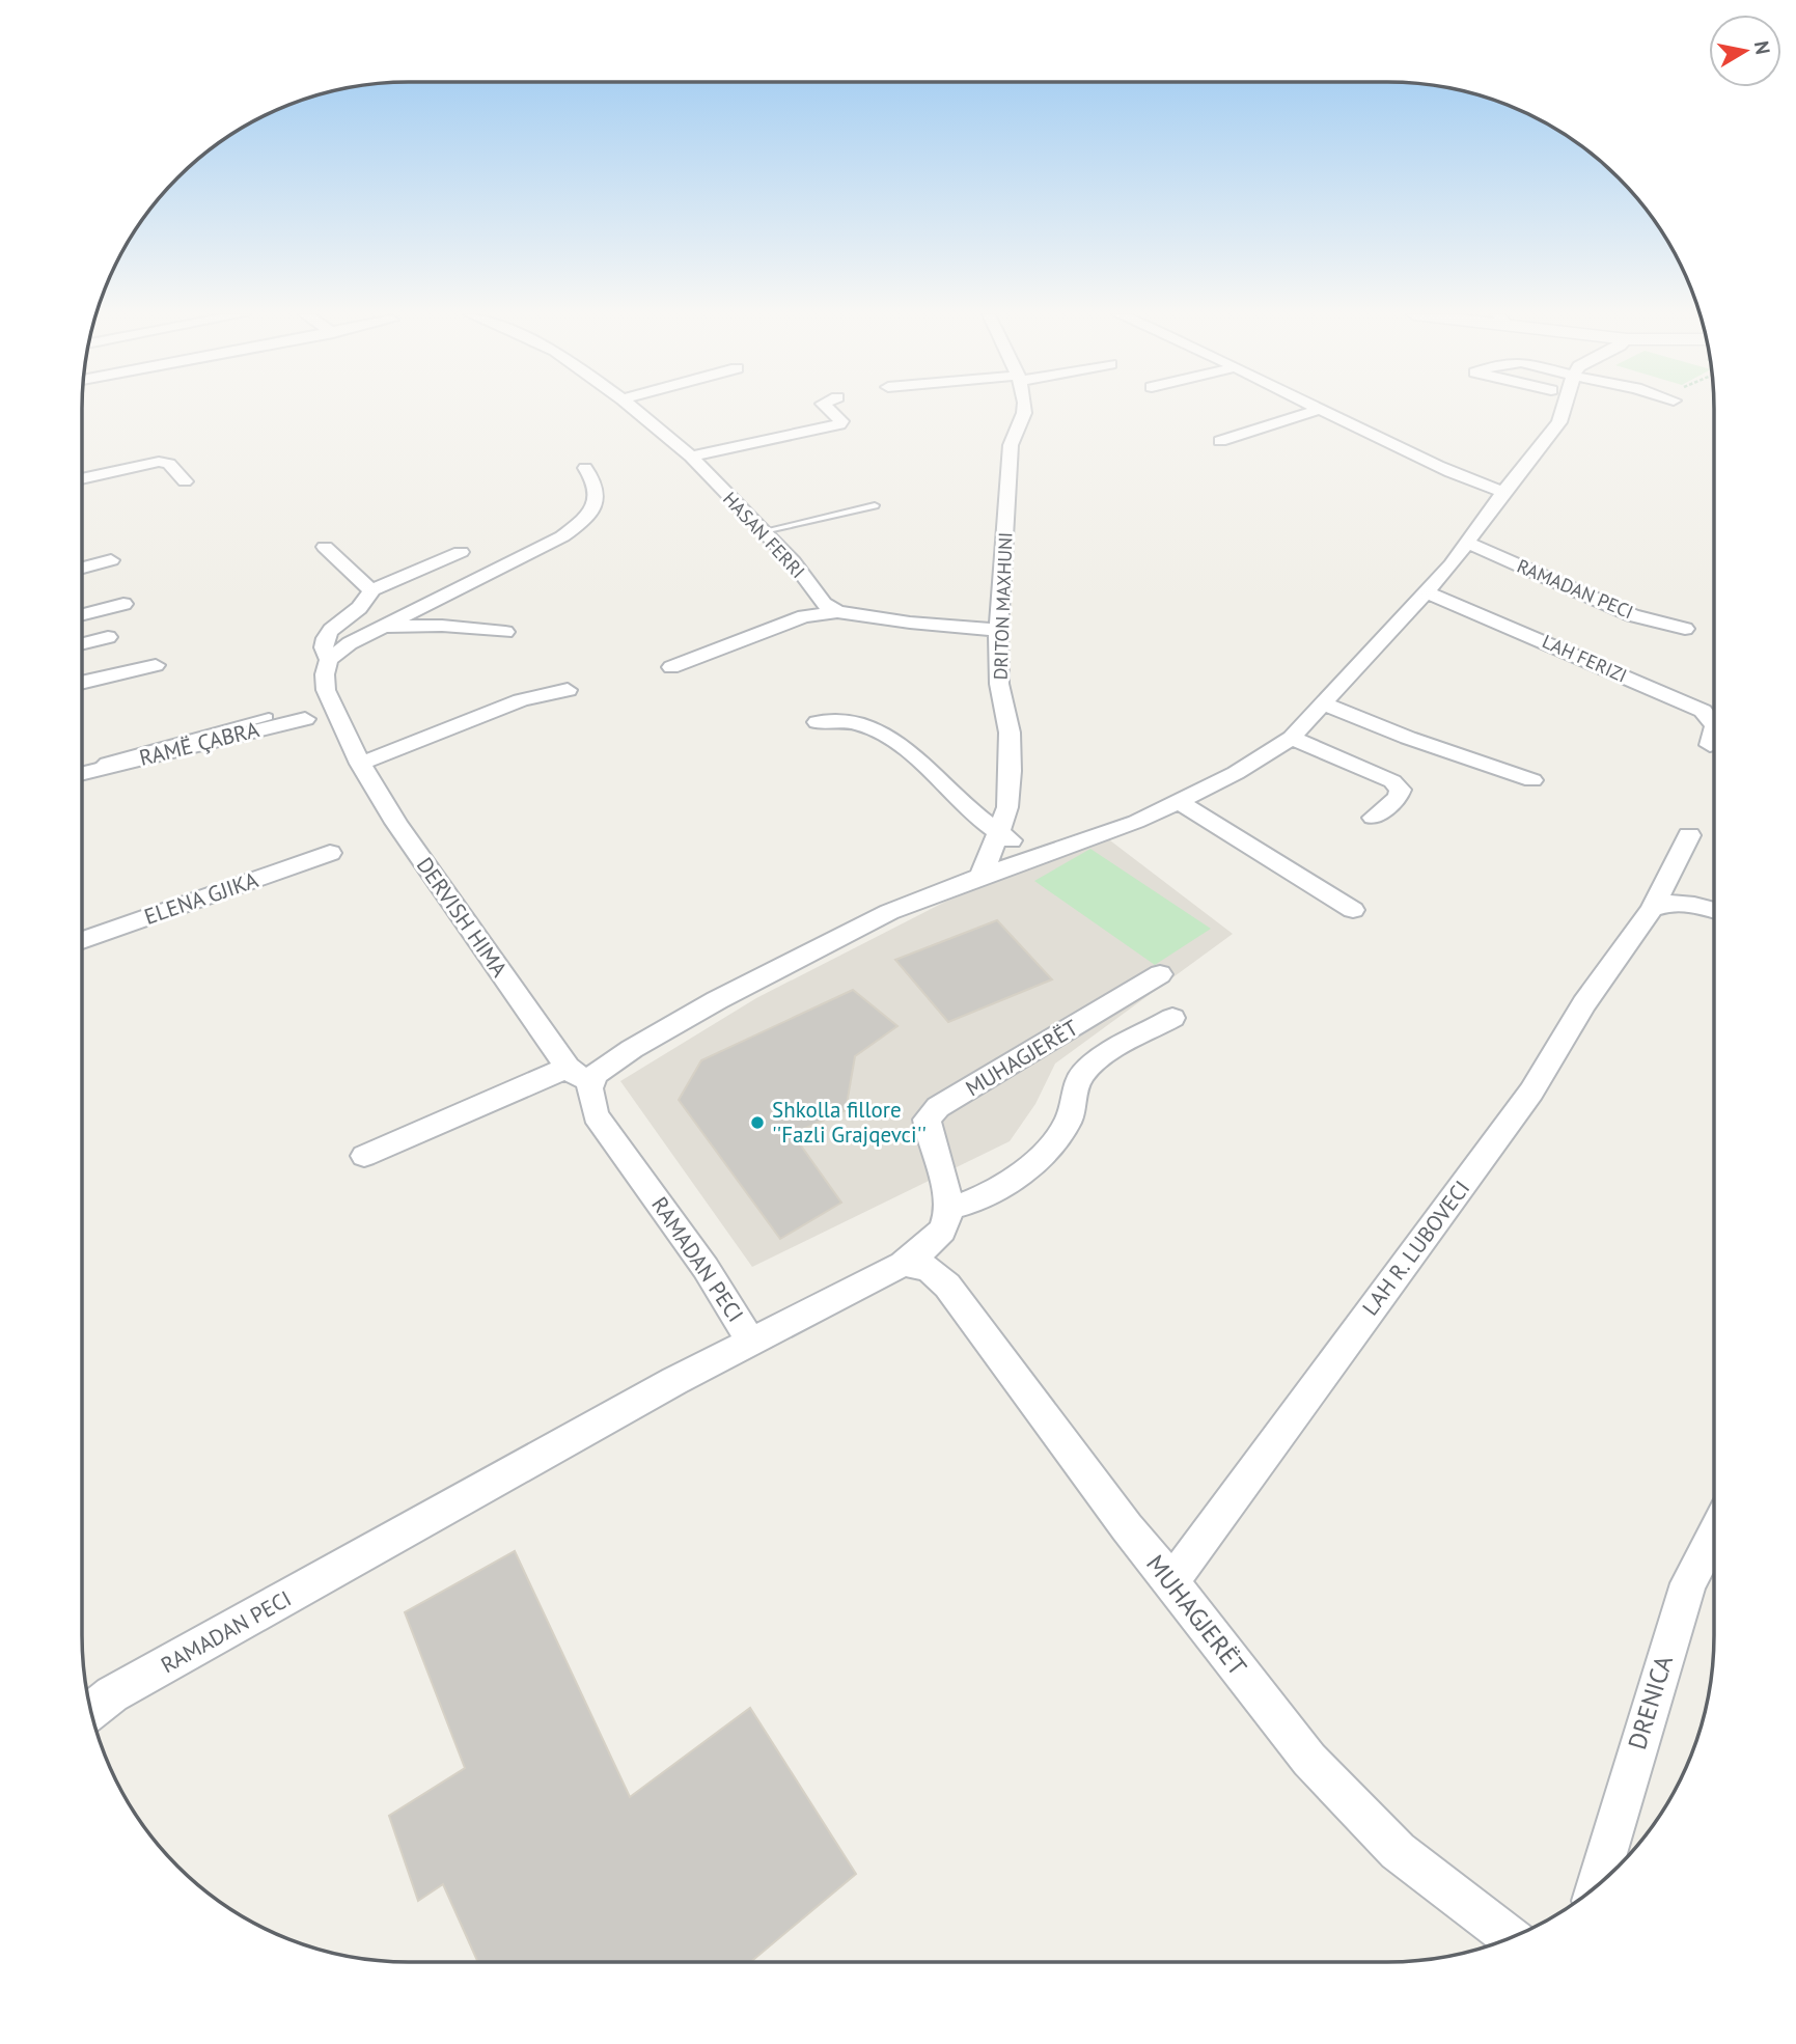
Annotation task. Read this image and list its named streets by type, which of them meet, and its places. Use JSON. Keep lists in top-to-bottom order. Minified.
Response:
{"streets":{"street":["HASAN FERRI","RAMADAN PECI","DRITON MAXHUNI","LAH FERIZI","RAMË ÇABRA","ELENA GJIKA","DERVISH HIMA","MUHAGJERËT","LAH R. LUBOVECI","DRENICA"]},"crossings":[["RAMADAN PECI","DERVISH HIMA"],["MUHAGJERËT","LAH R. LUBOVECI"]],"places":["Shkolla fillore ''Fazli Grajqevci''"],"north":"right"}
